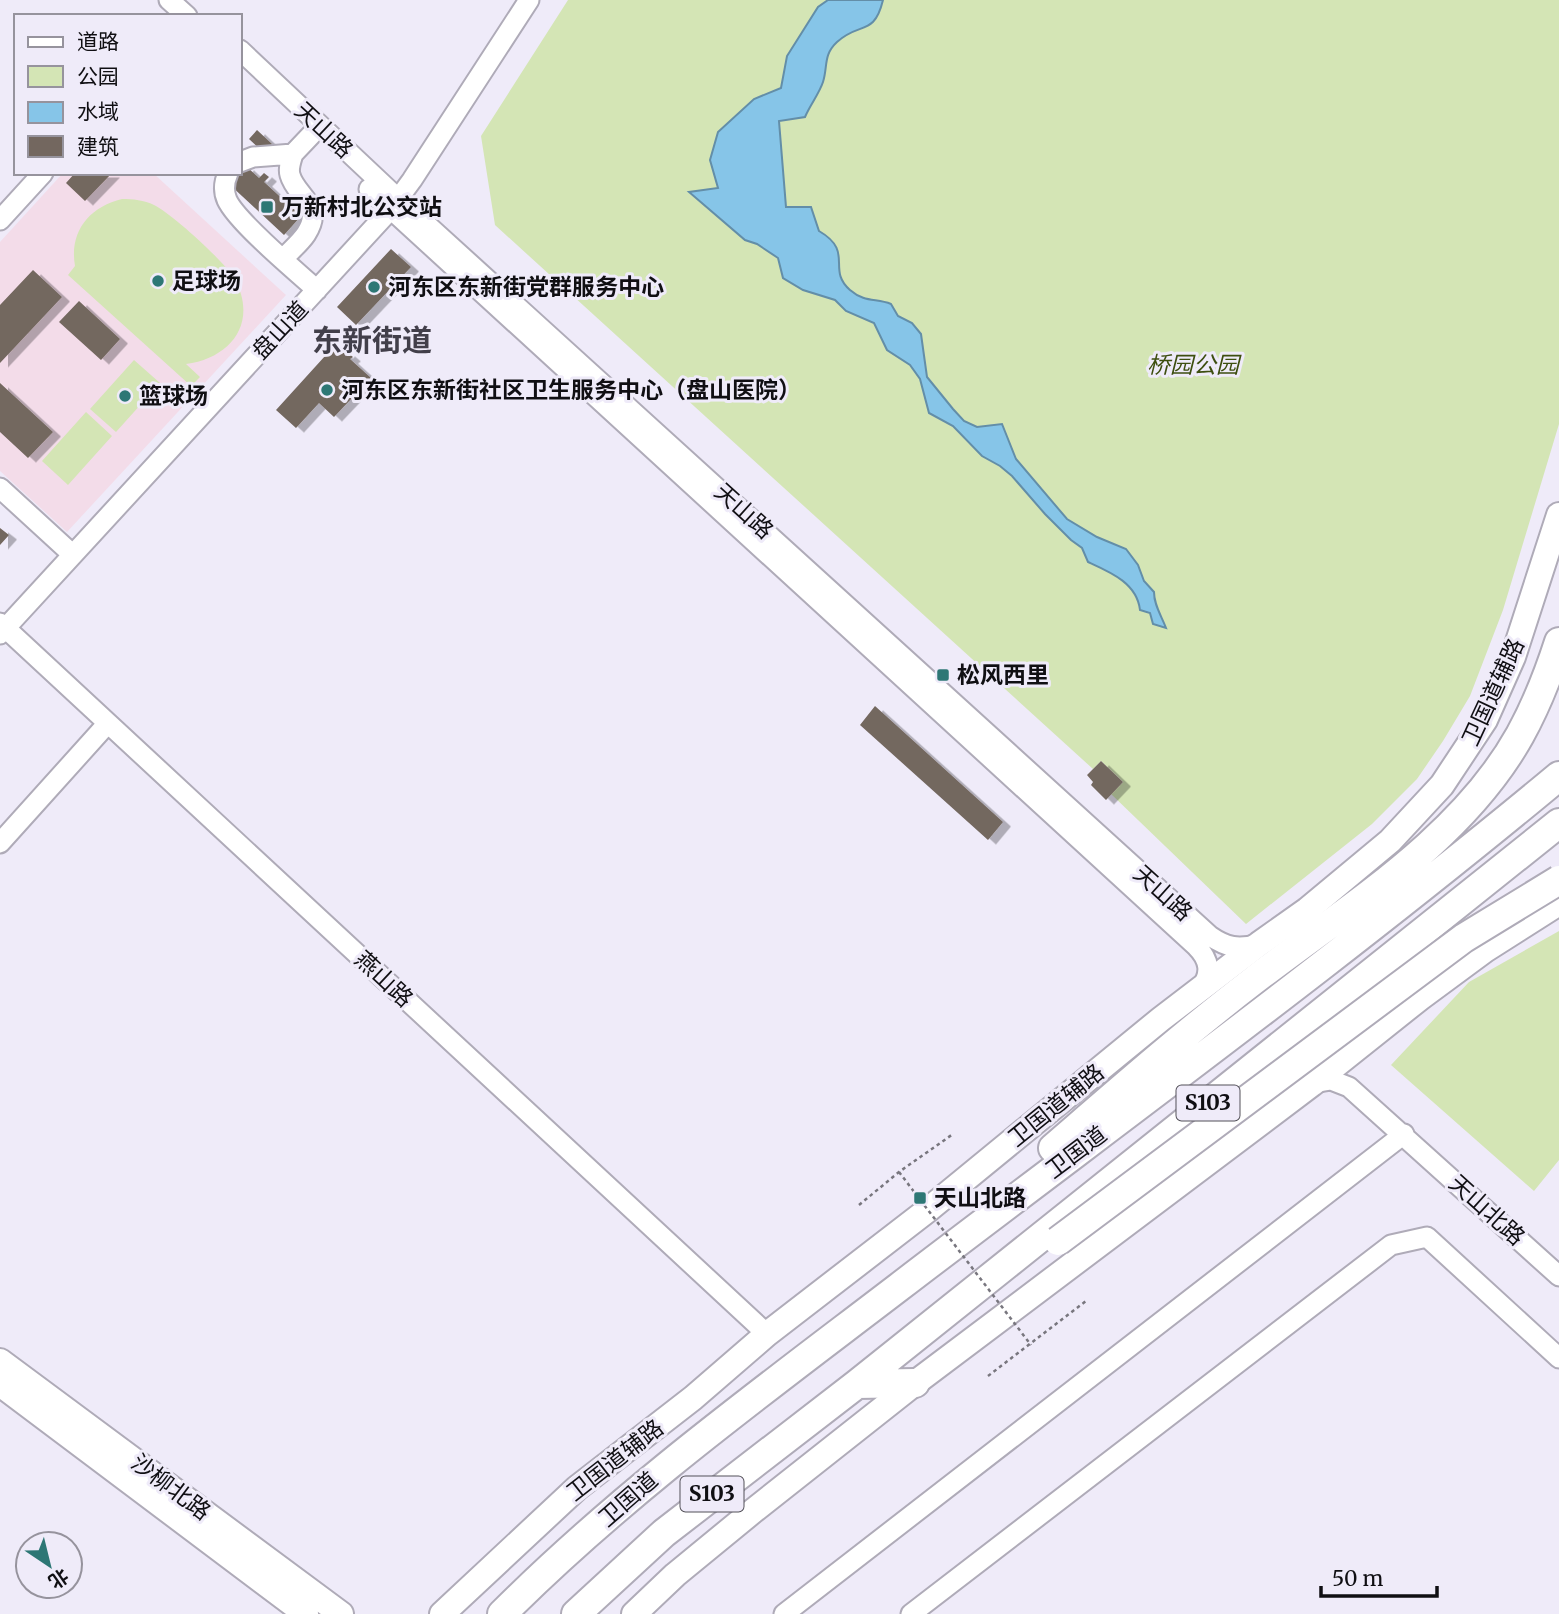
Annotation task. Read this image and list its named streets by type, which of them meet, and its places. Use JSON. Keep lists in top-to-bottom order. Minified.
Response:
{"streets":{"highway":["S103","卫国道"],"main road":["卫国道辅路","沙柳北路"],"street":["天山路","盘山道","燕山路","天山北路"]},"crossings":[["天山路","盘山道"],["天山路","卫国道辅路"],["盘山道","燕山路"],["卫国道辅路","燕山路"]],"districts":["东新街道"],"parks":["桥园公园"],"places":{"transit":["万新村北公交站","松风西里","天山北路"],"other":["足球场","河东区东新街党群服务中心","河东区东新街社区卫生服务中心（盘山医院）","篮球场"]},"legend":["道路","公园","水域","建筑"],"scale_bar":"50 m","north":"bottom right"}
